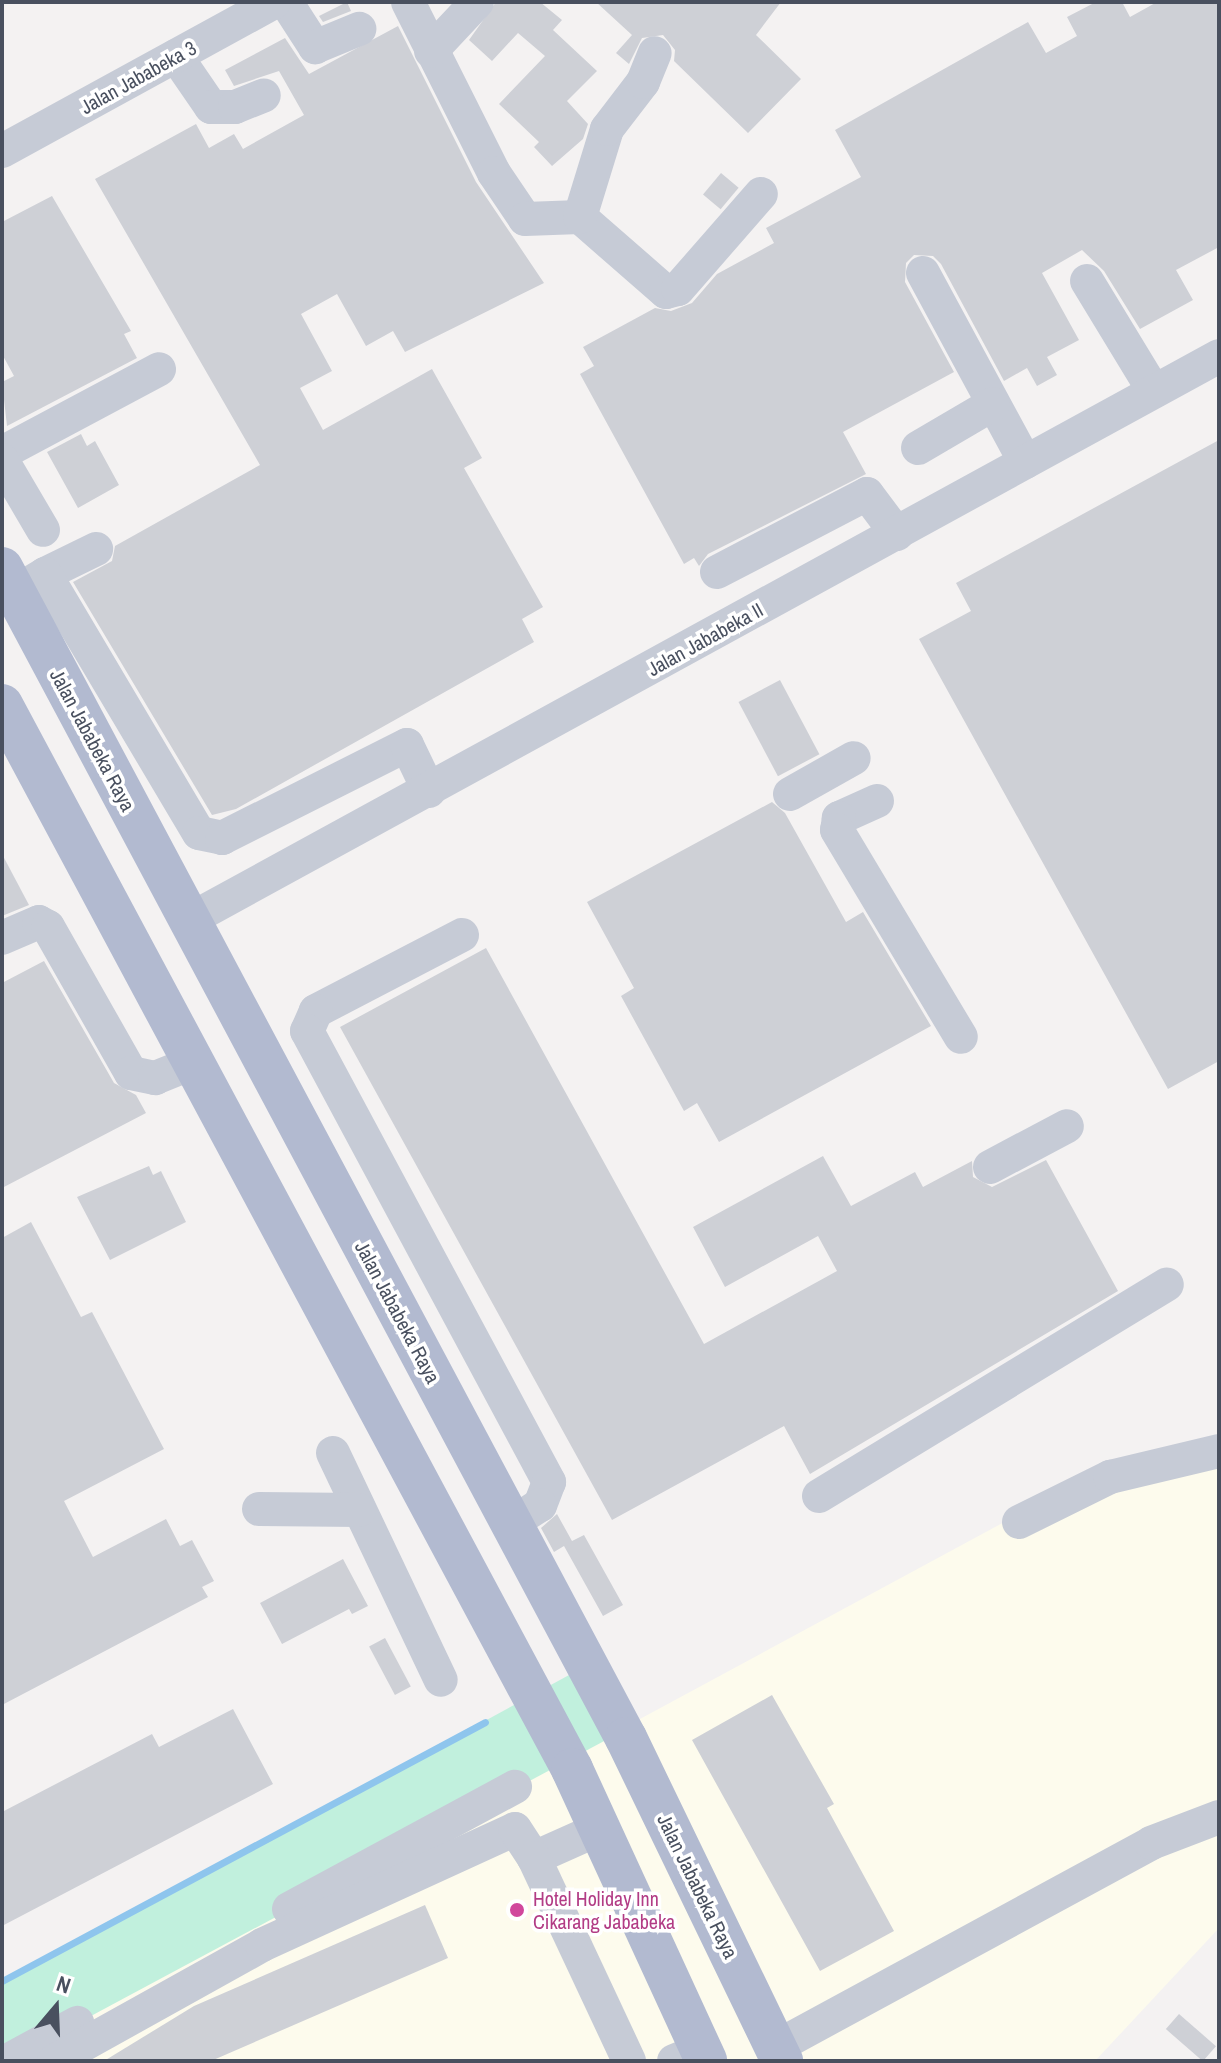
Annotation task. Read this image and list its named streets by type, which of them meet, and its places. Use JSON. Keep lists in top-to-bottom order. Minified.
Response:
{"streets":{"main road":["Jalan Jababeka Raya"],"street":["Jalan Jababeka 3","Jalan Jababeka II"]},"crossings":[["Jalan Jababeka II","Jalan Jababeka Raya"]],"places":["Hotel Holiday Inn Cikarang Jababeka"],"north":"top"}
